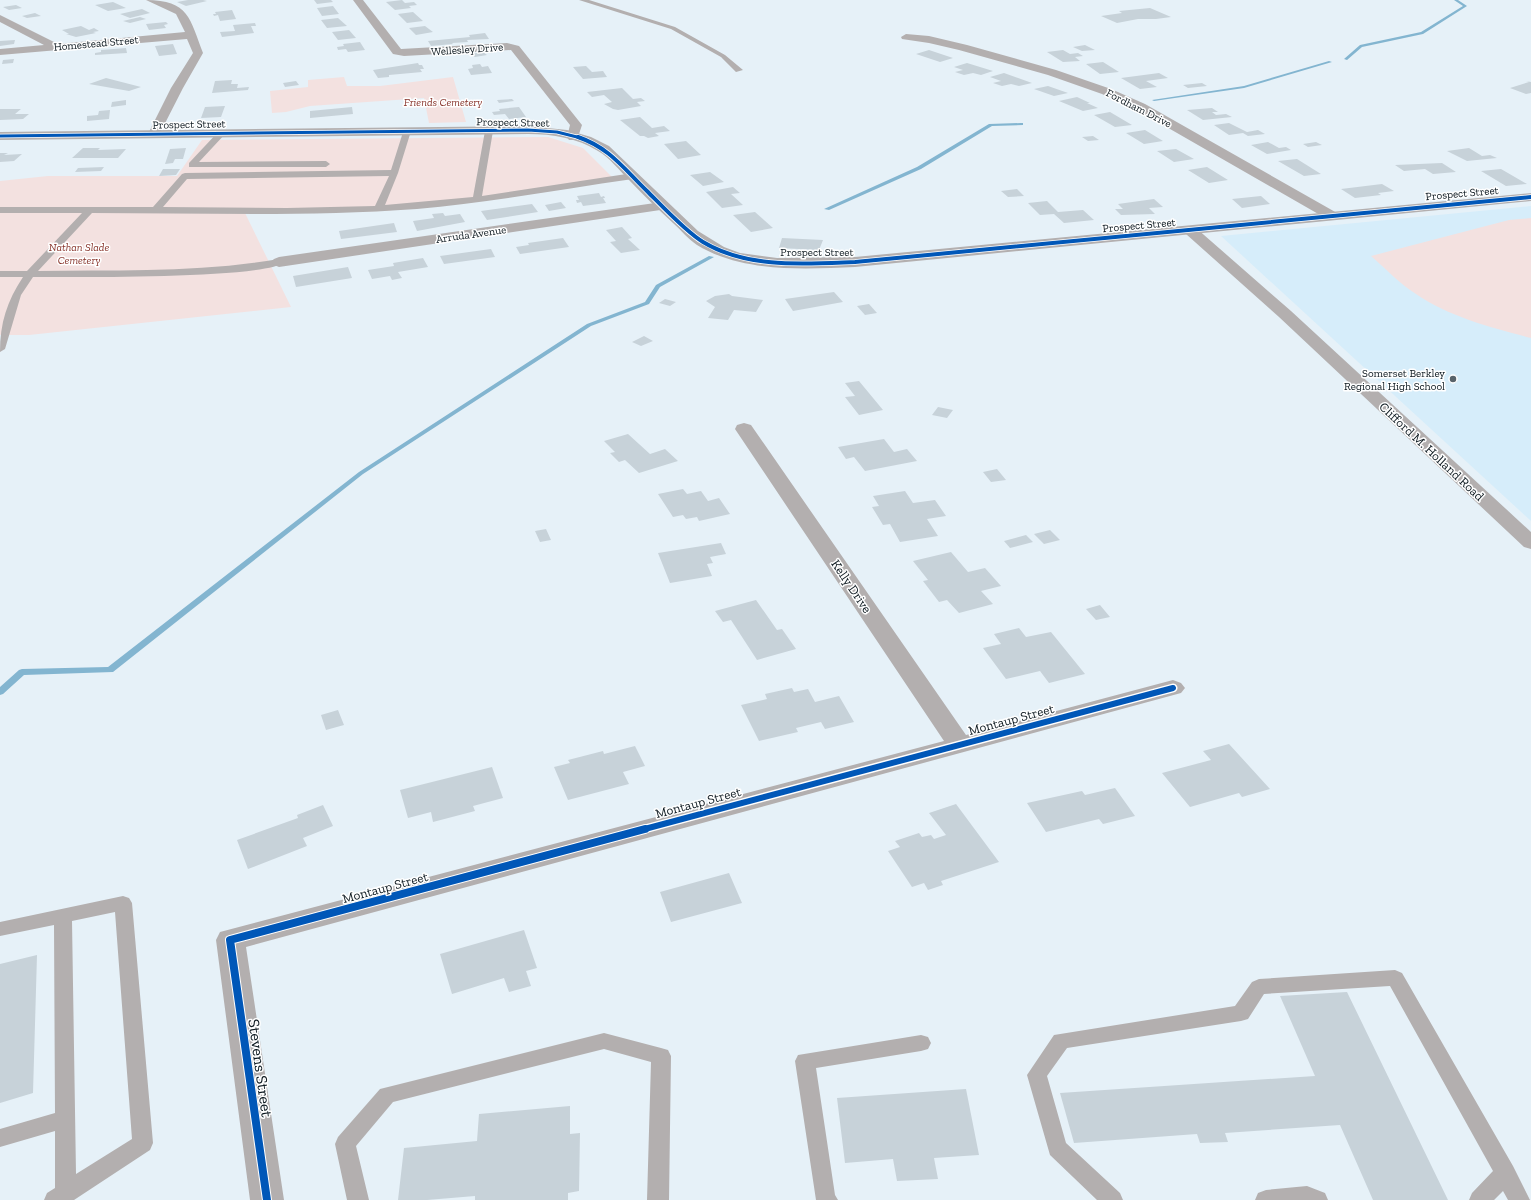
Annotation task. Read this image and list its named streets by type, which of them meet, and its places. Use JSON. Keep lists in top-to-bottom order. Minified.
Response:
{"streets":{"street":["Homestead Street","Wellesley Drive","Fordham Drive","Prospect Street","Arruda Avenue","Clifford M. Holland Road","Kelly Drive","Montaup Street","Stevens Street"]},"crossings":[["Wellesley Drive","Prospect Street"],["Fordham Drive","Prospect Street"],["Prospect Street","Arruda Avenue"],["Prospect Street","Clifford M. Holland Road"],["Kelly Drive","Montaup Street"],["Montaup Street","Stevens Street"]],"parks":["Friends Cemetery","Nathan Slade Cemetery"],"places":["Somerset Berkley Regional High School"]}
